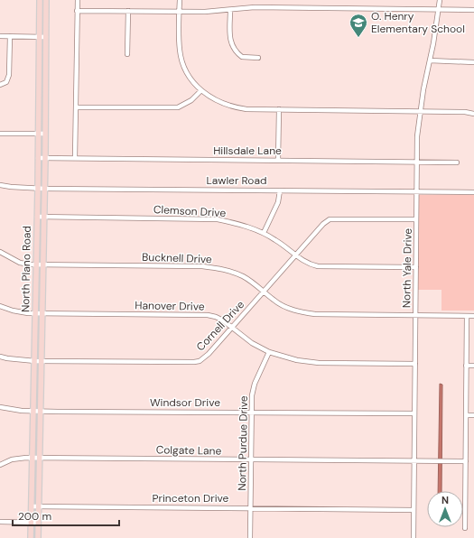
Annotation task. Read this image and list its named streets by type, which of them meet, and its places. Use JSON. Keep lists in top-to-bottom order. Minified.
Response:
{"streets":{"main road":["North Plano Road"],"street":["Hillsdale Lane","Lawler Road","Clemson Drive","Bucknell Drive","North Yale Drive","Hanover Drive","Cornell Drive","Windsor Drive","North Purdue Drive","Colgate Lane","Princeton Drive"]},"crossings":[["Hillsdale Lane","North Yale Drive"],["Hillsdale Lane","North Plano Road"],["Lawler Road","North Yale Drive"],["Lawler Road","North Plano Road"],["Clemson Drive","North Yale Drive"],["Clemson Drive","North Plano Road"],["Clemson Drive","Cornell Drive"],["Bucknell Drive","North Yale Drive"],["Bucknell Drive","North Plano Road"],["Bucknell Drive","Cornell Drive"],["North Yale Drive","Hanover Drive"],["North Yale Drive","Cornell Drive"],["North Yale Drive","Windsor Drive"],["North Yale Drive","Colgate Lane"],["North Yale Drive","Princeton Drive"],["North Plano Road","Hanover Drive"],["North Plano Road","Cornell Drive"],["North Plano Road","Windsor Drive"],["North Plano Road","Colgate Lane"],["North Plano Road","Princeton Drive"],["Hanover Drive","Cornell Drive"],["Hanover Drive","North Purdue Drive"],["Windsor Drive","North Purdue Drive"],["North Purdue Drive","Colgate Lane"],["North Purdue Drive","Princeton Drive"]],"places":{"school or university":["O. Henry Elementary School"]},"scale_bar":"200 m","north":"top"}
